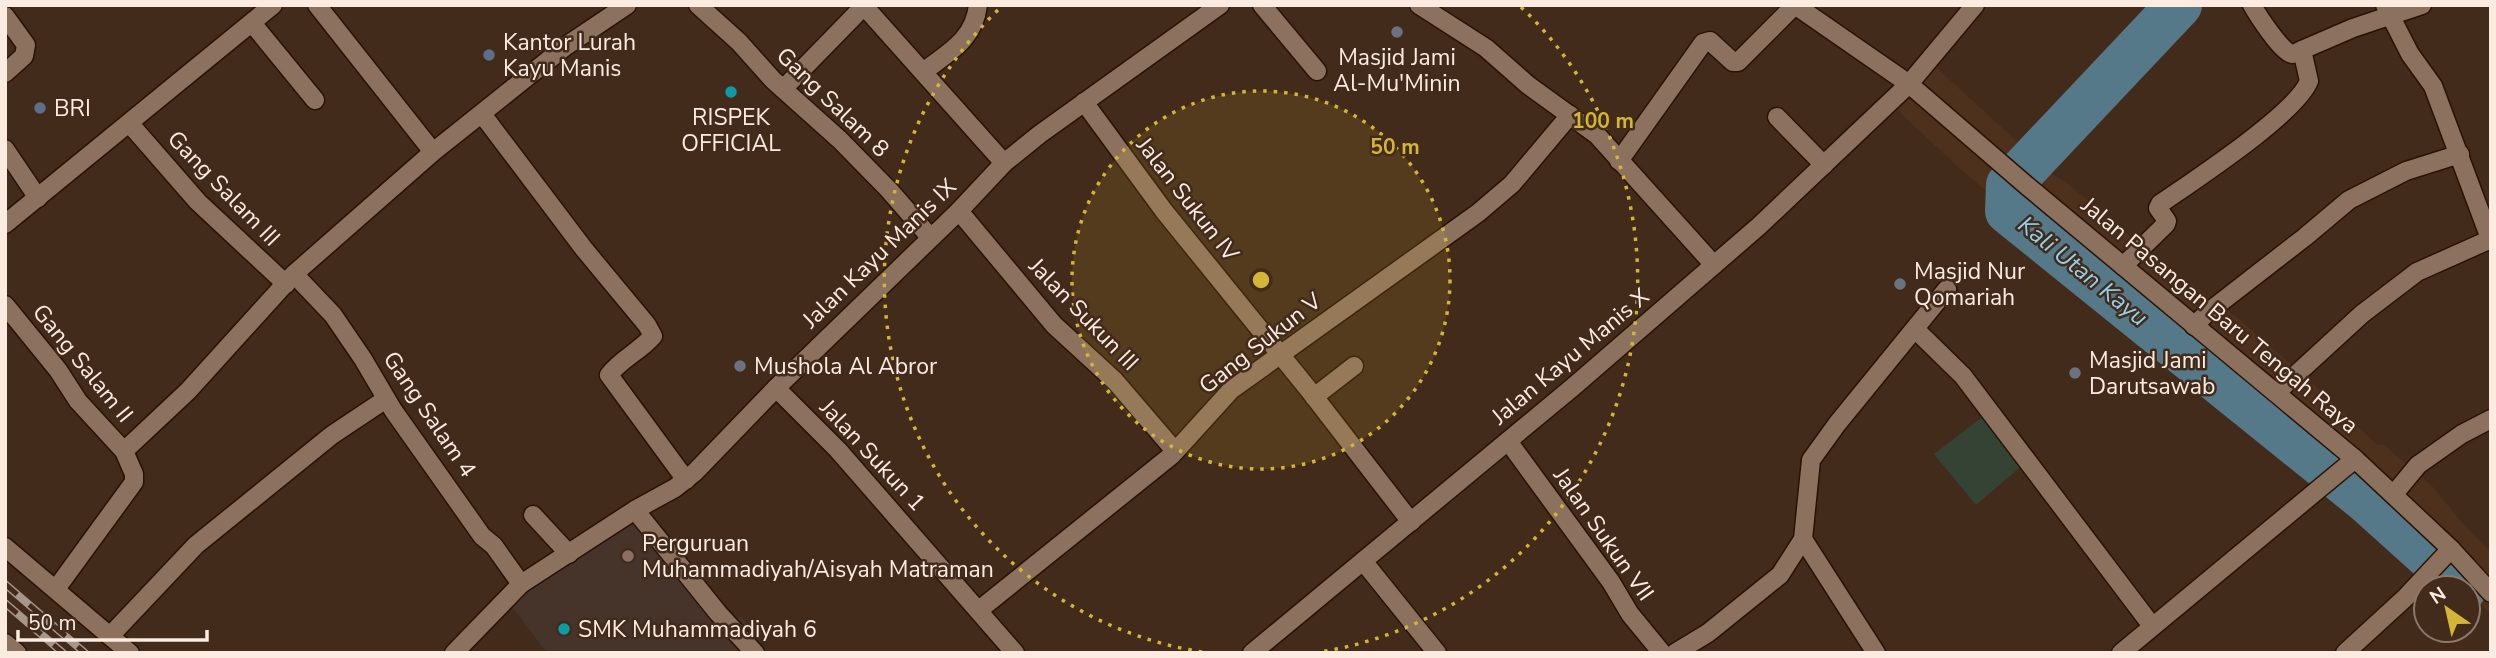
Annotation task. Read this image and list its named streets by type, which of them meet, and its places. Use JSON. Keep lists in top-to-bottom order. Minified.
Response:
{"streets":{"street":["Gang Salam 8","Gang Salam III","Jalan Sukun IV","Jalan Kayu Manis IX","Jalan Sukun III","Jalan Pasangan Baru Tengah Raya","Gang Sukun V","Jalan Kayu Manis X","Gang Salam II","Gang Salam 4","Jalan Sukun 1","Jalan Sukun VII"]},"crossings":[["Gang Salam 8","Jalan Kayu Manis IX"],["Gang Salam III","Gang Salam 4"],["Jalan Sukun IV","Jalan Kayu Manis IX"],["Jalan Sukun IV","Gang Sukun V"],["Jalan Sukun IV","Jalan Kayu Manis X"],["Jalan Kayu Manis IX","Jalan Sukun III"],["Jalan Kayu Manis IX","Gang Salam 4"],["Jalan Kayu Manis IX","Jalan Sukun 1"],["Jalan Sukun III","Gang Sukun V"],["Jalan Pasangan Baru Tengah Raya","Jalan Kayu Manis X"],["Gang Sukun V","Jalan Sukun 1"],["Jalan Kayu Manis X","Jalan Sukun VII"]],"water":["Kali Utan Kayu"],"places":["Masjid Jami Al-Mu'Minin","Kantor Lurah Kayu Manis","RISPEK OFFICIAL","BRI","Masjid Nur Qomariah","Mushola Al Abror","Masjid Jami Darutsawab","Perguruan Muhammadiyah/Aisyah Matraman","SMK Muhammadiyah 6"],"scale_bar":"50 m","north":"top left","rings":["100 m","50 m"]}
